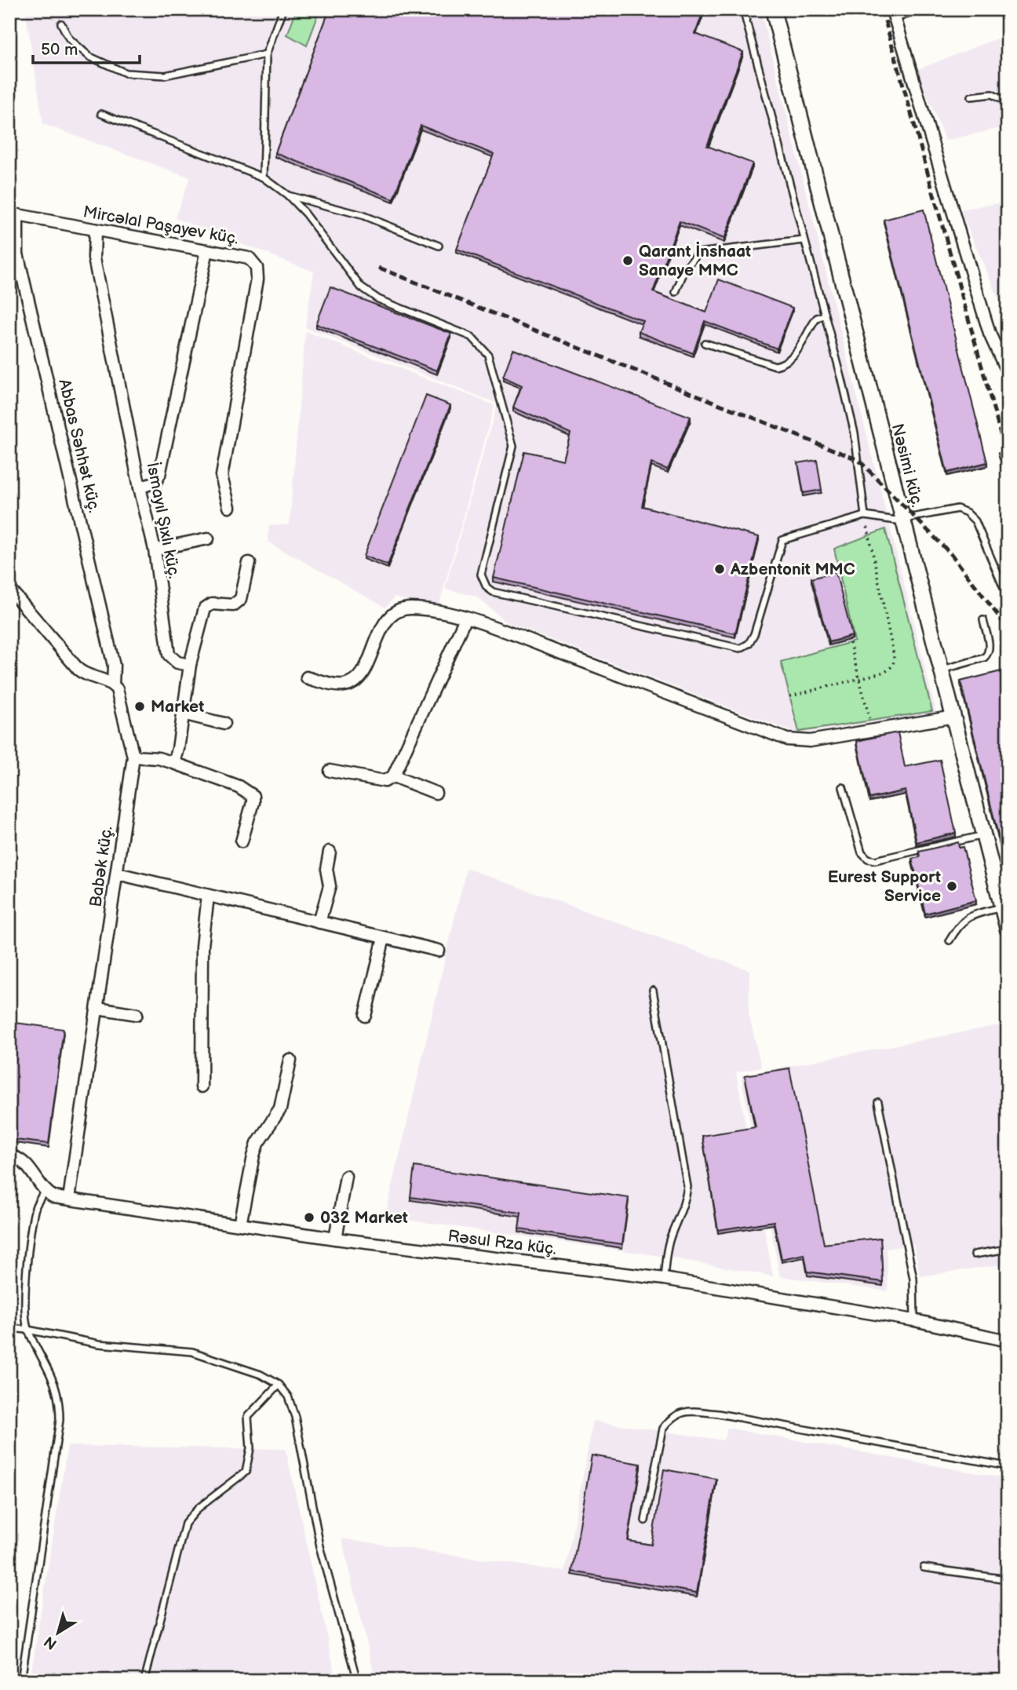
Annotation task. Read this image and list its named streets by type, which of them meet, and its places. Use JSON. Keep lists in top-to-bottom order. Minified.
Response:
{"streets":{"street":["Mircəlal Paşayev küç.","Abbas Səhhət küç.","Nəsimi küç.","İsmayıl Şıxlı küç.","Babək küç.","Rəsul Rza küç."]},"crossings":[["Mircəlal Paşayev küç.","Abbas Səhhət küç."],["Mircəlal Paşayev küç.","İsmayıl Şıxlı küç."],["Abbas Səhhət küç.","Babək küç."],["Babək küç.","Rəsul Rza küç."]],"places":["Qarant İnshaat Sanaye MMC","Azbentonit MMC","Market","Eurest Support Service","032 Market"],"scale_bar":"50 m","north":"bottom left"}
